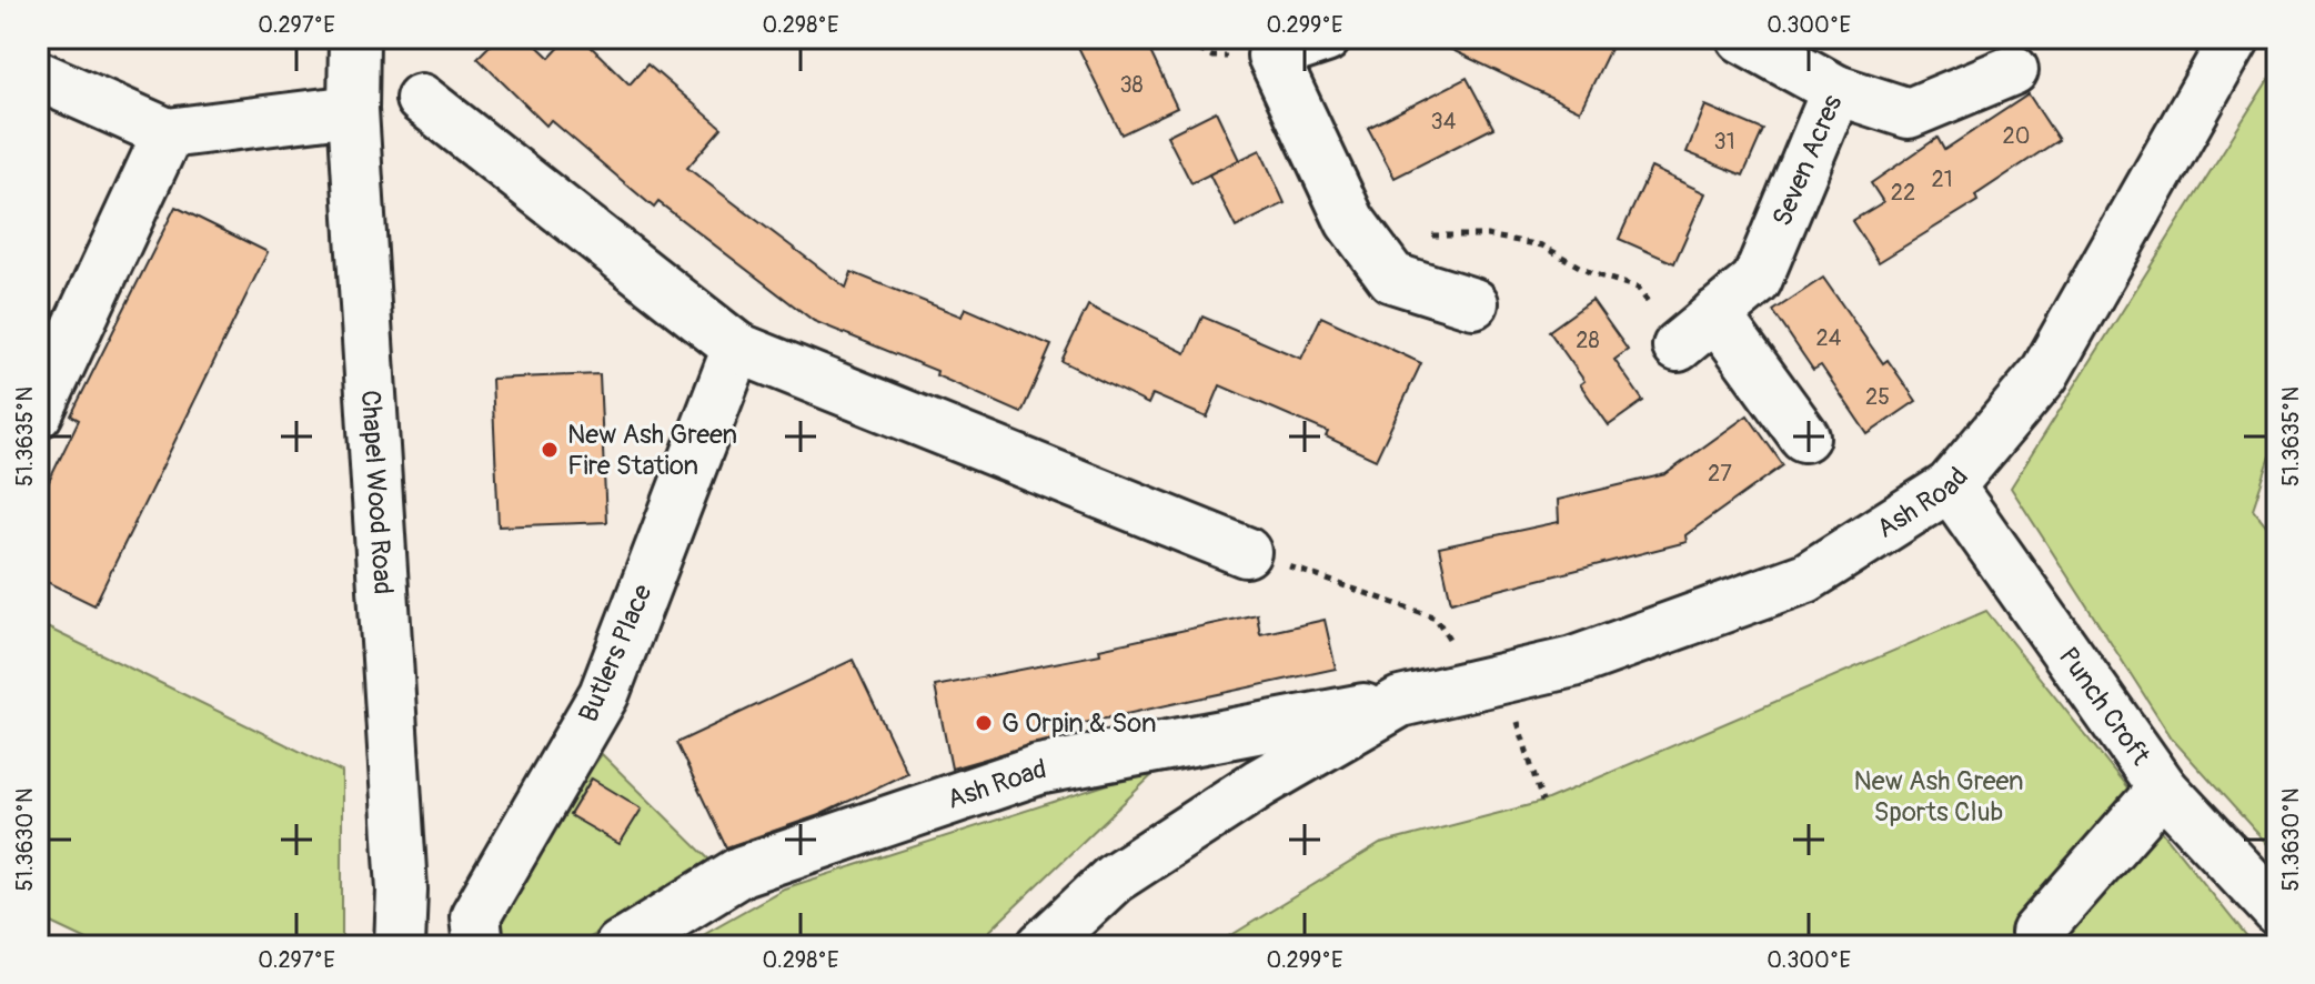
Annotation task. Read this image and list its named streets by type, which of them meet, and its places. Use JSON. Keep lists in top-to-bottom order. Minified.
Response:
{"streets":{"street":["Seven Acres","Chapel Wood Road","Ash Road","Butlers Place","Punch Croft"]},"crossings":[["Ash Road","Punch Croft"]],"parks":["New Ash Green Sports Club"],"places":["New Ash Green Fire Station","G Orpin & Son"],"house_numbers":["38","34","20","31","21","22","24","28","25","27"],"coordinates":["0.297°E","0.298°E","0.299°E","0.300°E","51.3635°N","51.3630°N"]}
